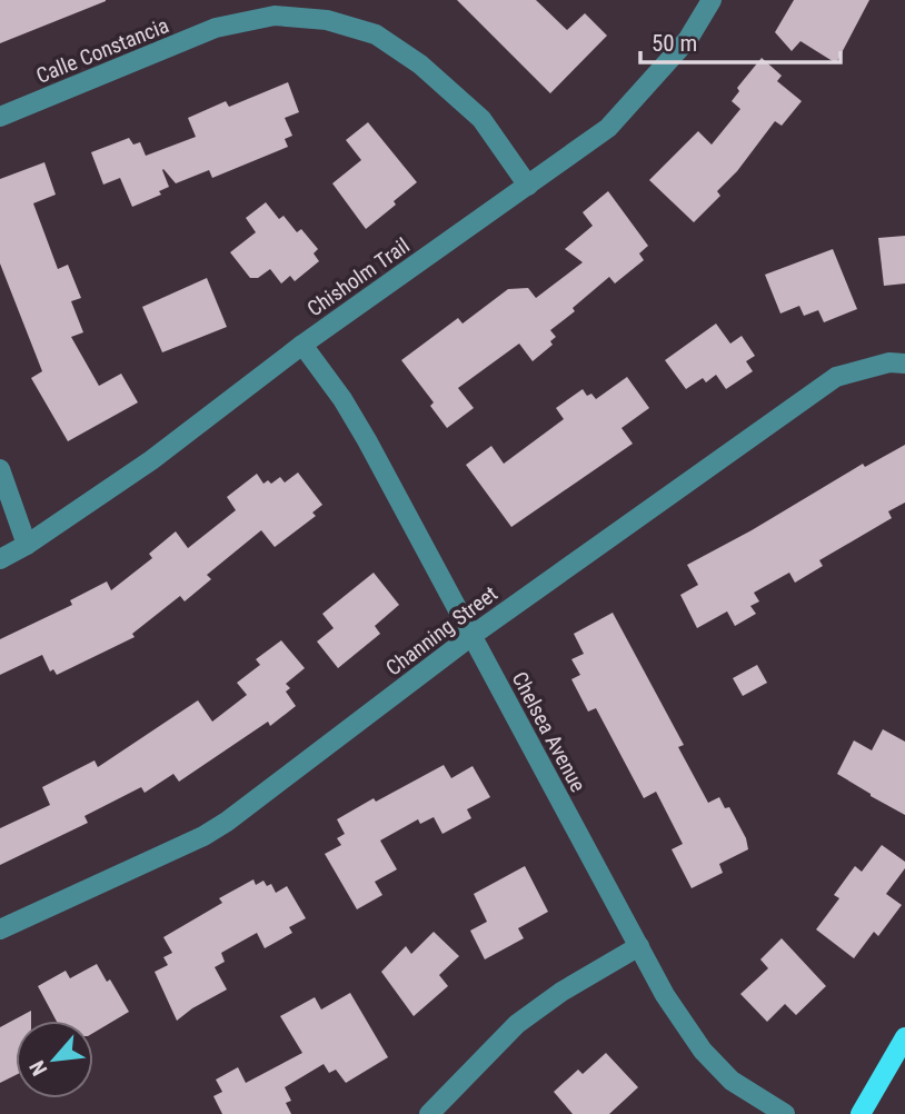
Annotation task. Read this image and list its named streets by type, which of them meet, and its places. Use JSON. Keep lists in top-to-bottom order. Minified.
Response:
{"streets":{"street":["Calle Constancia","Chisholm Trail","Channing Street","Chelsea Avenue"]},"crossings":[["Calle Constancia","Chisholm Trail"],["Chisholm Trail","Chelsea Avenue"],["Channing Street","Chelsea Avenue"]],"scale_bar":"50 m","north":"bottom left"}
